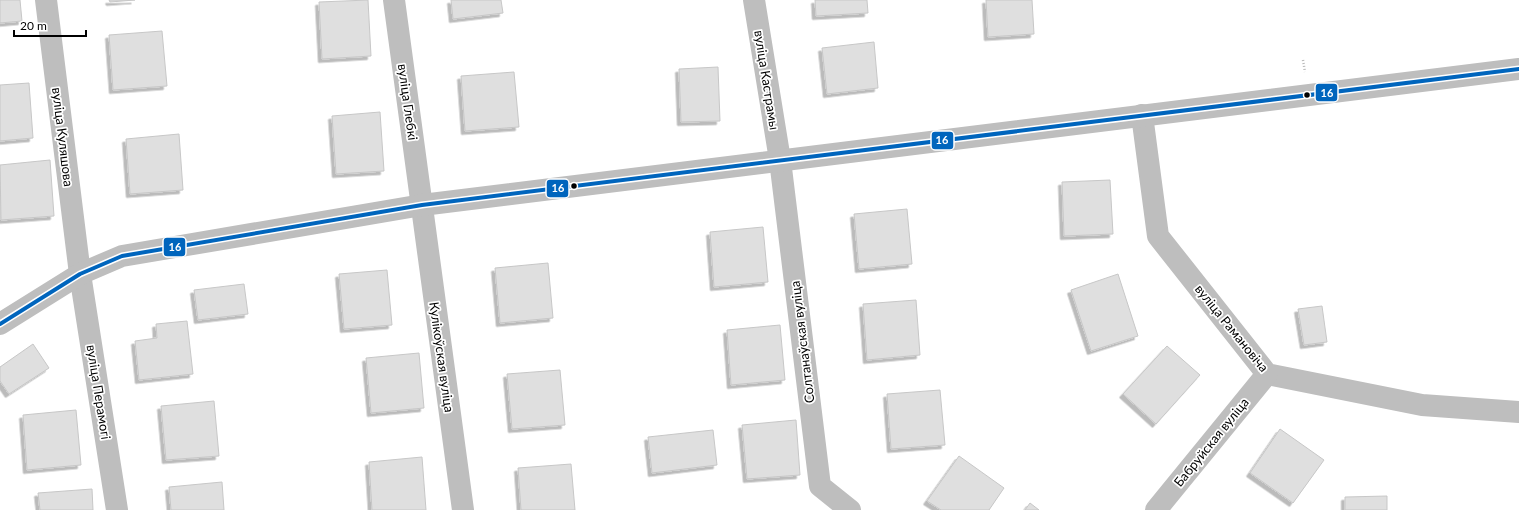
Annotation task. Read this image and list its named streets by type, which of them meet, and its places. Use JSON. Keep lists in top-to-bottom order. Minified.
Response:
{"streets":{"street":["вуліца Кастрамы","вуліца Глебкі","вуліца Куляшова","вуліца Рамановіча","Солтанаўская вуліца","Кулікоўская вуліца","вуліца Перамогі","Бабруйская вуліца"]},"crossings":[["вуліца Кастрамы","Солтанаўская вуліца"],["вуліца Глебкі","Кулікоўская вуліца"],["вуліца Куляшова","вуліца Перамогі"],["вуліца Рамановіча","Бабруйская вуліца"]],"lines":["transit line 16"],"scale_bar":"20 m"}
